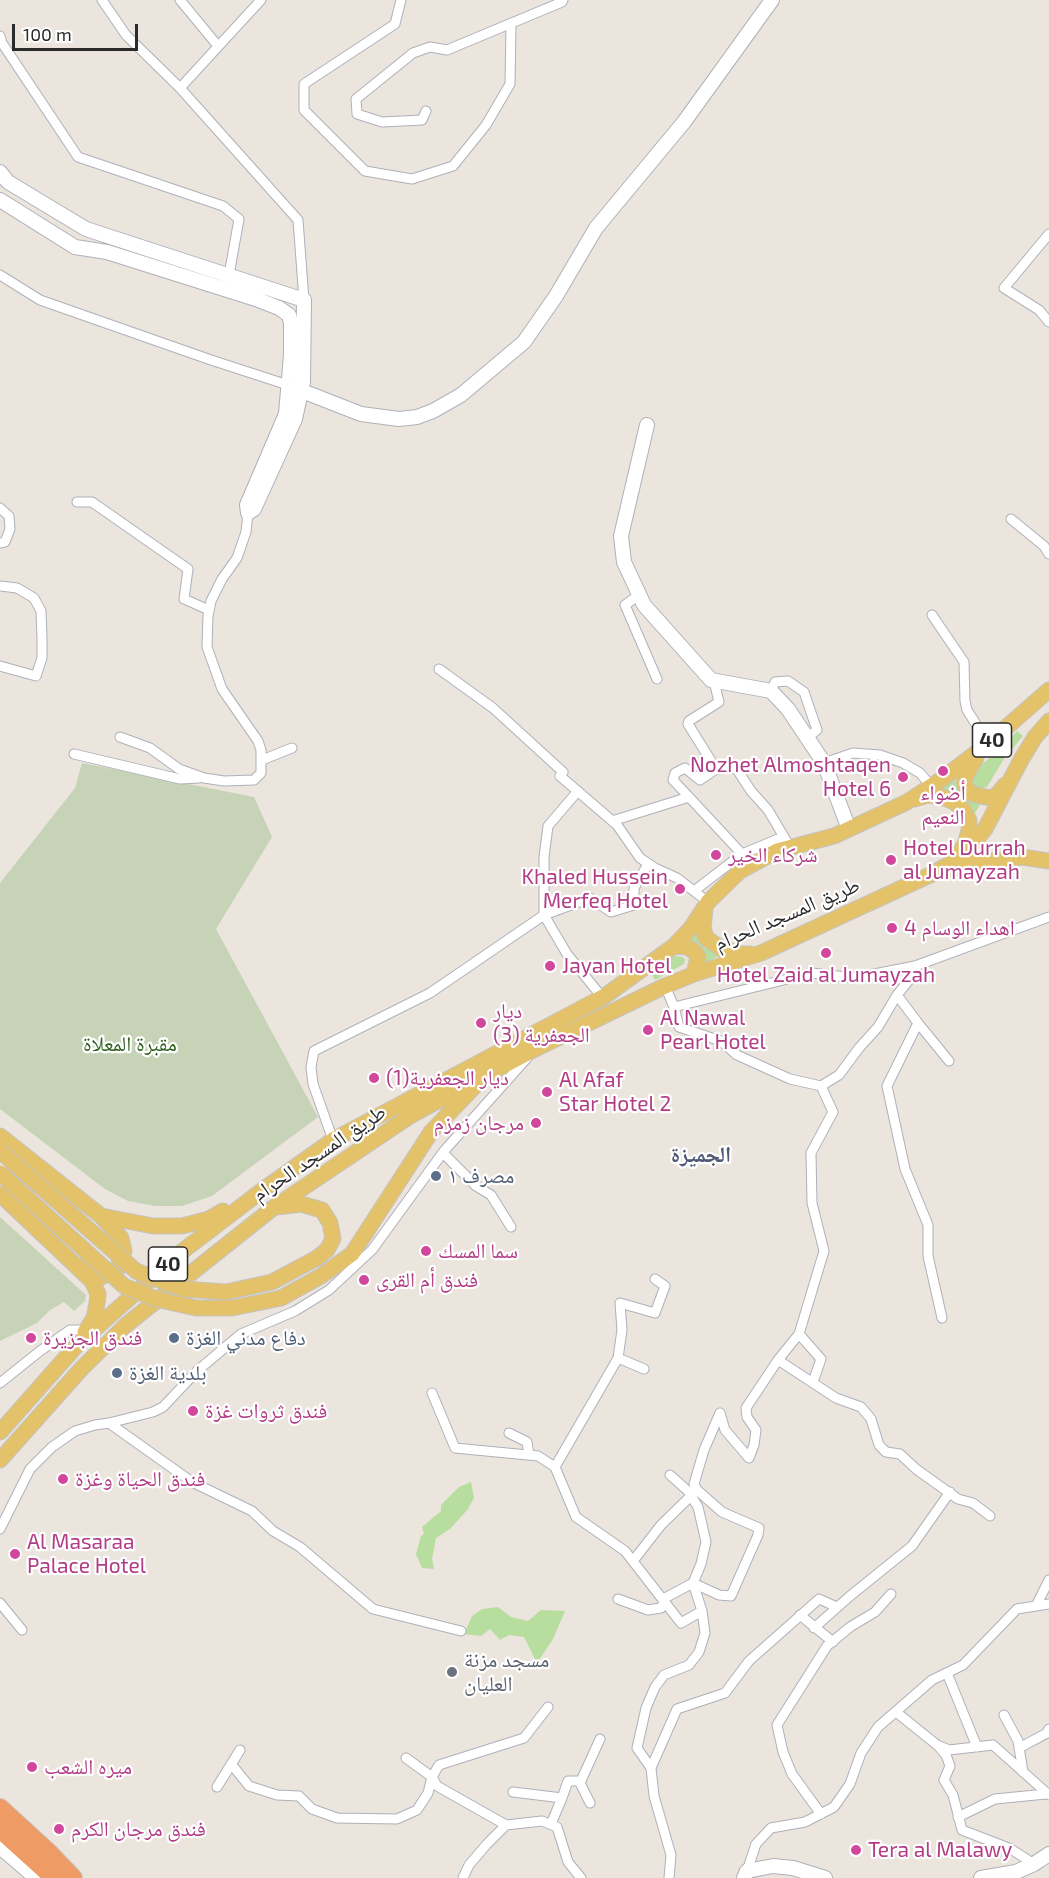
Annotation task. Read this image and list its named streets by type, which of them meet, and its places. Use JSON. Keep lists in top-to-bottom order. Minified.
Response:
{"streets":{"main road":["40","طريق المسجد الحرام"]},"crossings":[["40","طريق المسجد الحرام"]],"districts":["الجميزة"],"parks":["مقبرة المعلاة"],"places":["أضواء النعيم","Nozhet Almoshtaqen Hotel 6","شركاء الخير","Hotel Durrah al Jumayzah","Khaled Hussein Merfeq Hotel","اهداء الوسام 4","Hotel Zaid al Jumayzah","Jayan Hotel","ديار الجعفرية (3)","Al Nawal Pearl Hotel","ديار الجعفرية(1)","Al Afaf Star Hotel 2","مرجان زمزم","مصرف ١","سما المسك","فندق أم القرى","فندق الجزيرة","دفاع مدني الغزة","بلدية الغزة","فندق ثروات غزة","فندق الحياة وغزة","Al Masaraa Palace Hotel","مسجد مزنة العليان","ميره الشعب","فندق مرجان الكرم","Tera al Malawy"],"scale_bar":"100 m"}
